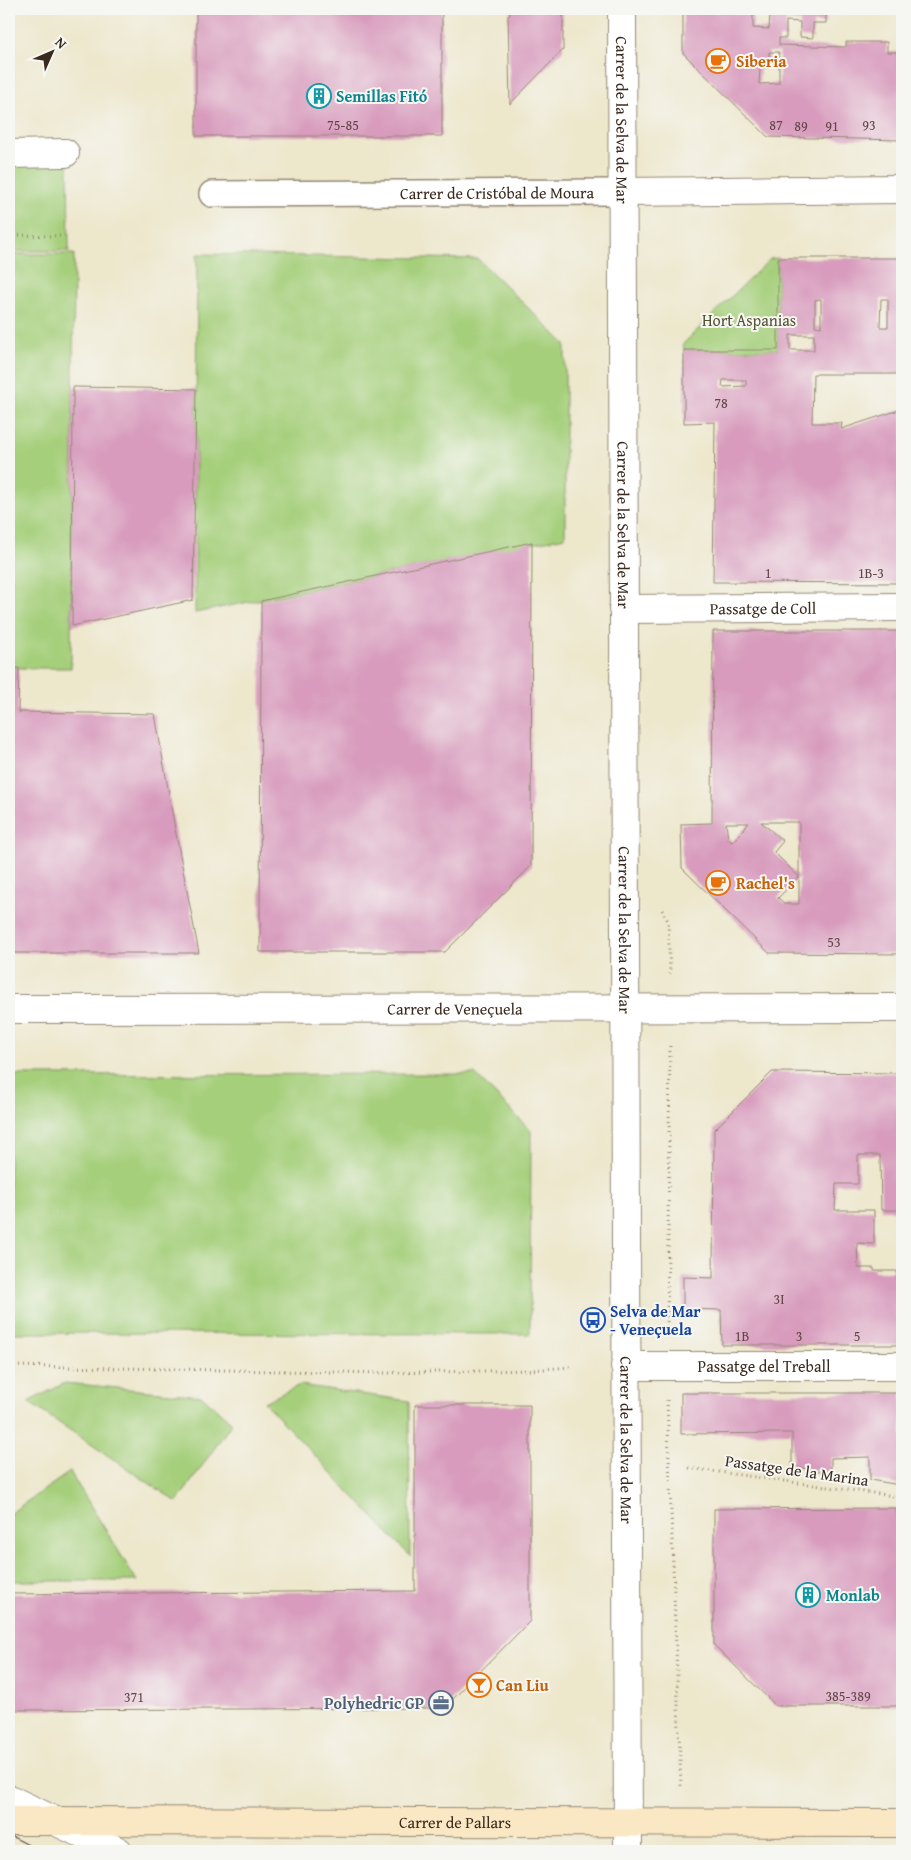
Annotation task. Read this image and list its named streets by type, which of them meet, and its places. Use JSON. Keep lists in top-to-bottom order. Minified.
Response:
{"streets":{"main road":["Carrer de Pallars"],"street":["Carrer de la Selva de Mar","Carrer de Cristóbal de Moura","Passatge de Coll","Carrer de Veneçuela","Passatge del Treball"],"path":["Passatge de la Marina"]},"crossings":[["Carrer de la Selva de Mar","Carrer de Cristóbal de Moura"],["Carrer de la Selva de Mar","Passatge de Coll"],["Carrer de la Selva de Mar","Carrer de Veneçuela"],["Carrer de la Selva de Mar","Passatge del Treball"],["Carrer de la Selva de Mar","Carrer de Pallars"]],"parks":["Hort Aspanias"],"places":{"cafe":["Siberia","Rachel's"],"building":["Semillas Fitó","Monlab"],"bus stop":["Selva de Mar - Veneçuela"],"bar":["Can Liu"],"office":["Polyhedric GP"]},"house_numbers":["75-85","87","93","89","91","78","1","1B-3","53","3I","1B","3","5","385-389","371"],"north":"top right"}
